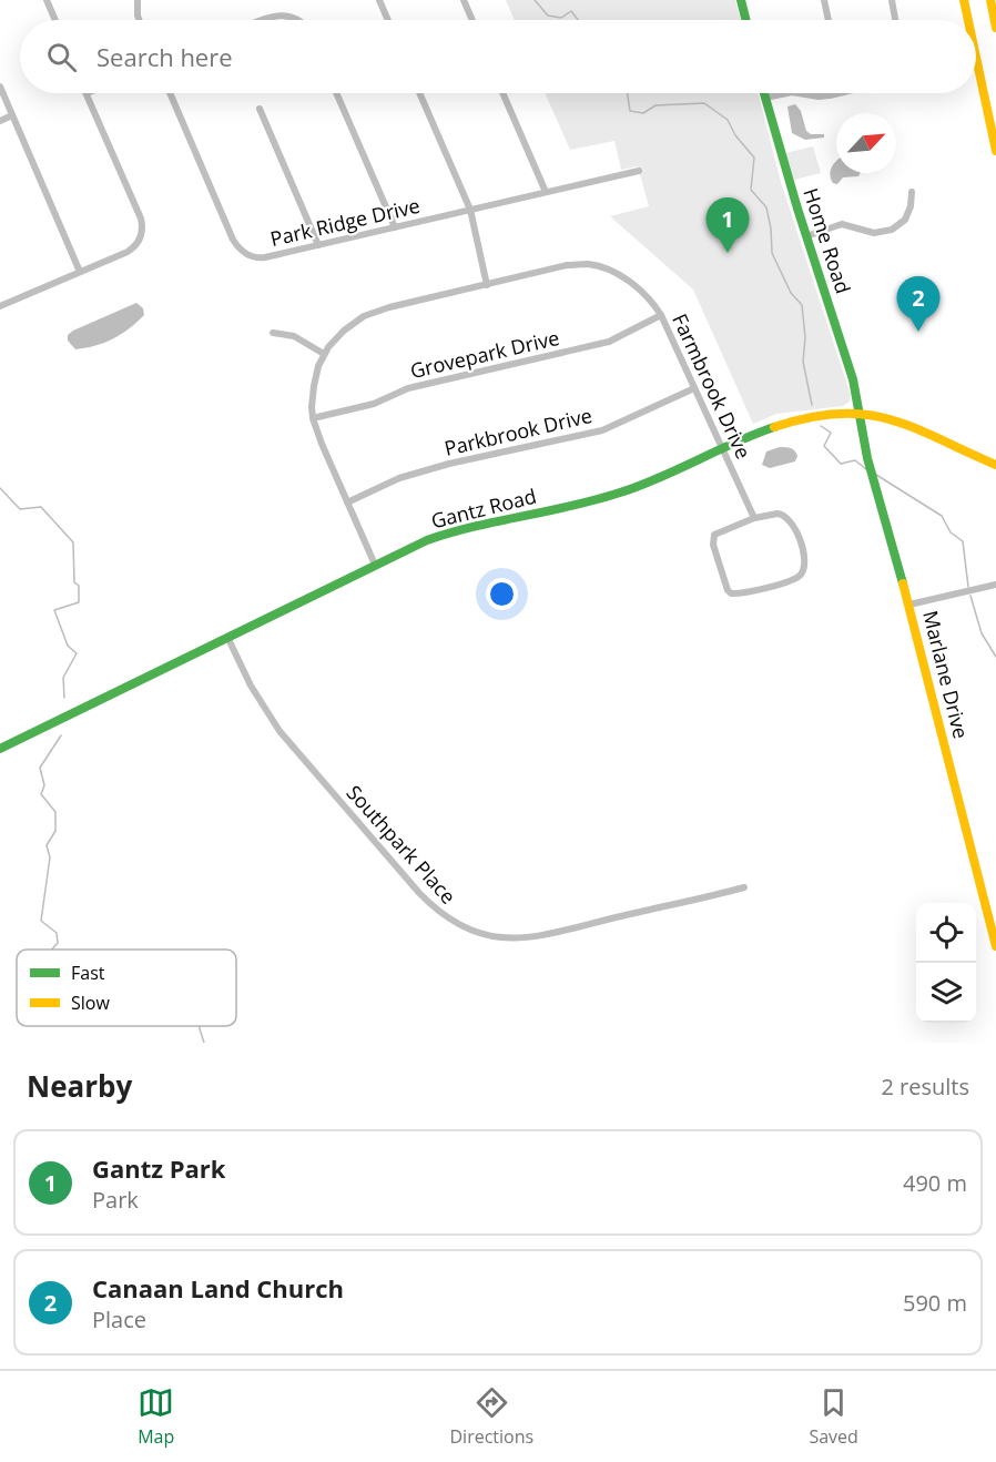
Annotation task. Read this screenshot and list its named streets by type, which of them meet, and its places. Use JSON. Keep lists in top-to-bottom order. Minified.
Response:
{"streets":{"main road":["Home Road","Gantz Road","Marlane Drive"],"street":["Park Ridge Drive","Grovepark Drive","Farmbrook Drive","Parkbrook Drive","Southpark Place"]},"crossings":[["Home Road","Gantz Road"],["Home Road","Marlane Drive"],["Grovepark Drive","Farmbrook Drive"],["Farmbrook Drive","Parkbrook Drive"],["Farmbrook Drive","Gantz Road"],["Gantz Road","Marlane Drive"],["Gantz Road","Southpark Place"]],"legend":["Fast","Slow"],"north":"top right","page":{"search":"Search here","pins":["1","2"],"heading":["Nearby","2 results"],"list":[{"mark":"1","name":"Gantz Park","note":"Park","value":"490 m"},{"mark":"2","name":"Canaan Land Church","note":"Place","value":"590 m"}],"nav":["Map","Directions","Saved"]}}
